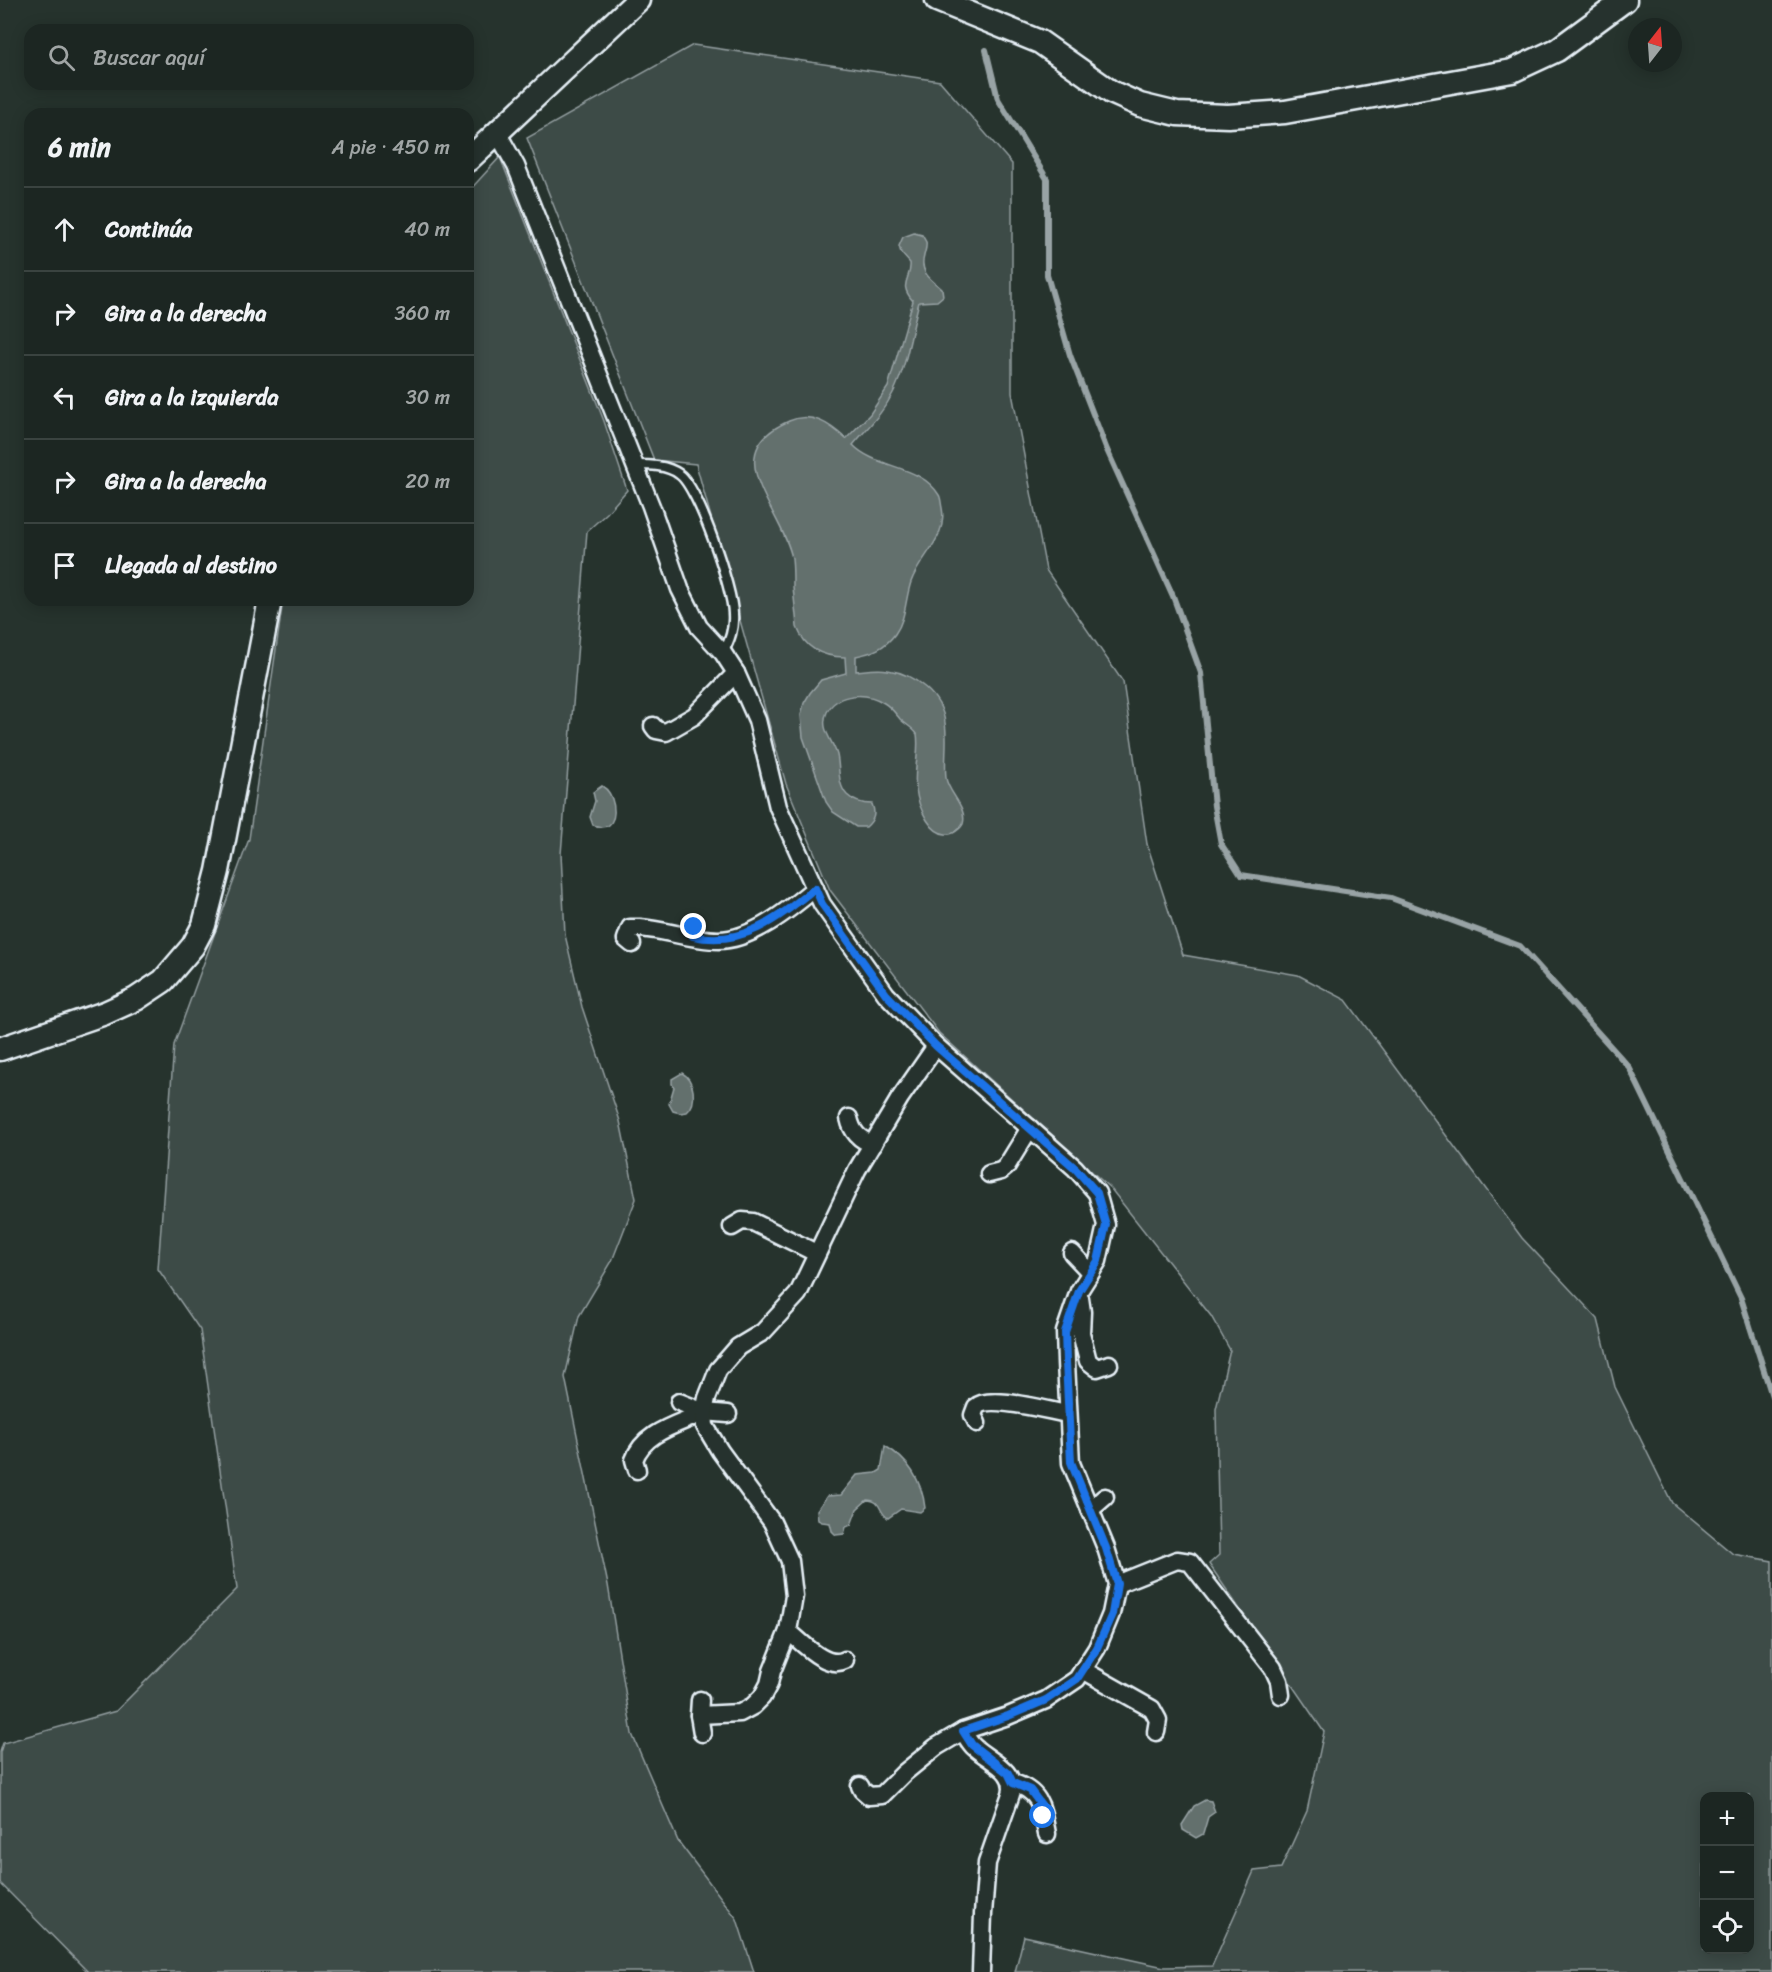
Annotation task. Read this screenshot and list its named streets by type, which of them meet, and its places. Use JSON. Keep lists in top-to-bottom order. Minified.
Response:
{"north":"top","page":{"search":"Buscar aquí","heading":["6 min","A pie · 450 m"],"list":[["Continúa","40 m"],["Gira a la derecha","360 m"],["Gira a la izquierda","30 m"],["Gira a la derecha","20 m"],"Llegada al destino"],"map_buttons":["+","−"]}}
